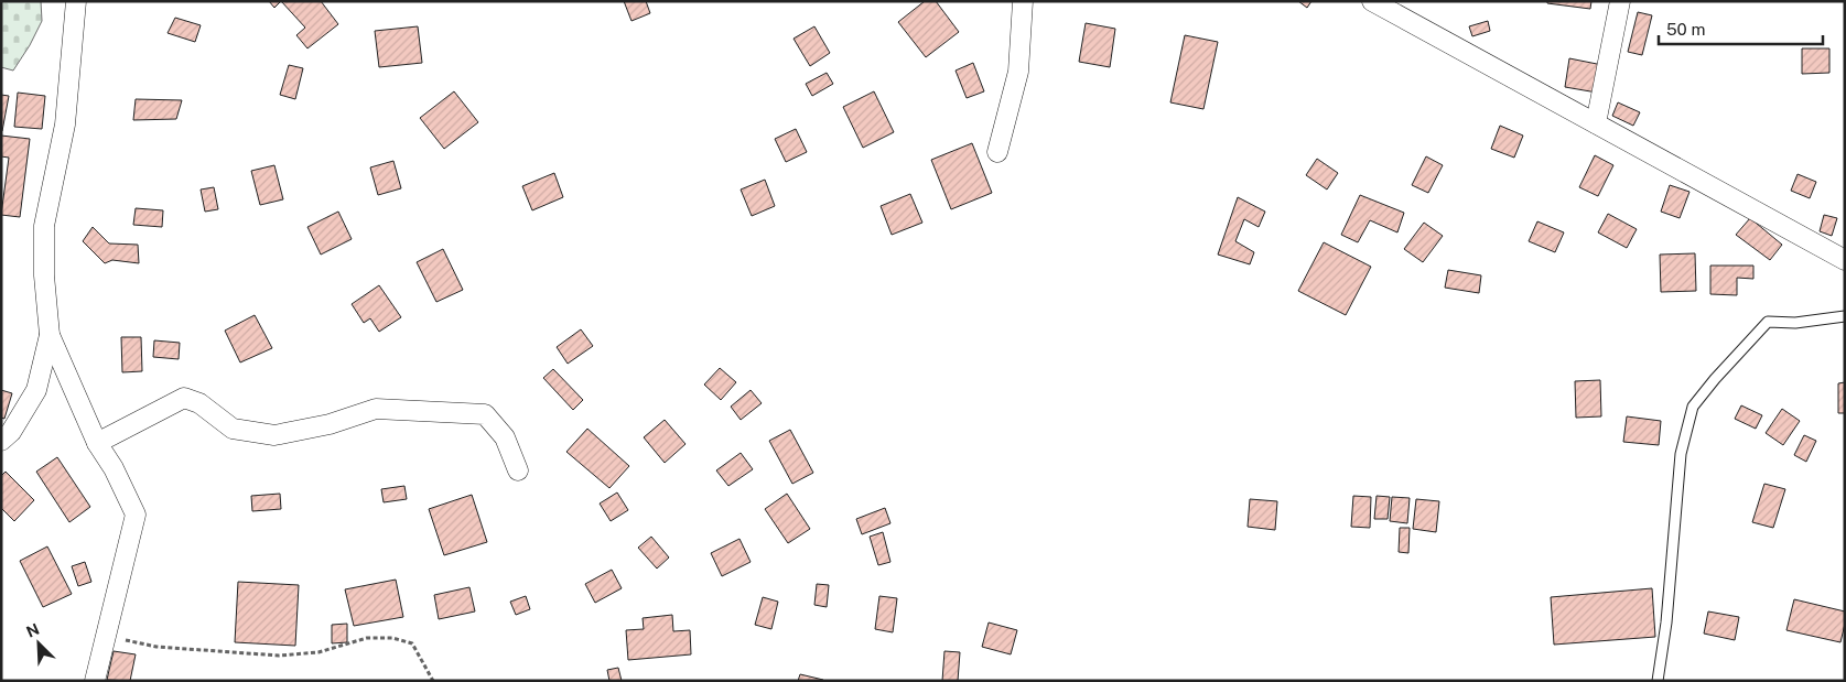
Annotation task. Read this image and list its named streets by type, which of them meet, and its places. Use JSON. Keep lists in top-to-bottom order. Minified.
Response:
{"scale_bar":"50 m","north":"top left"}
